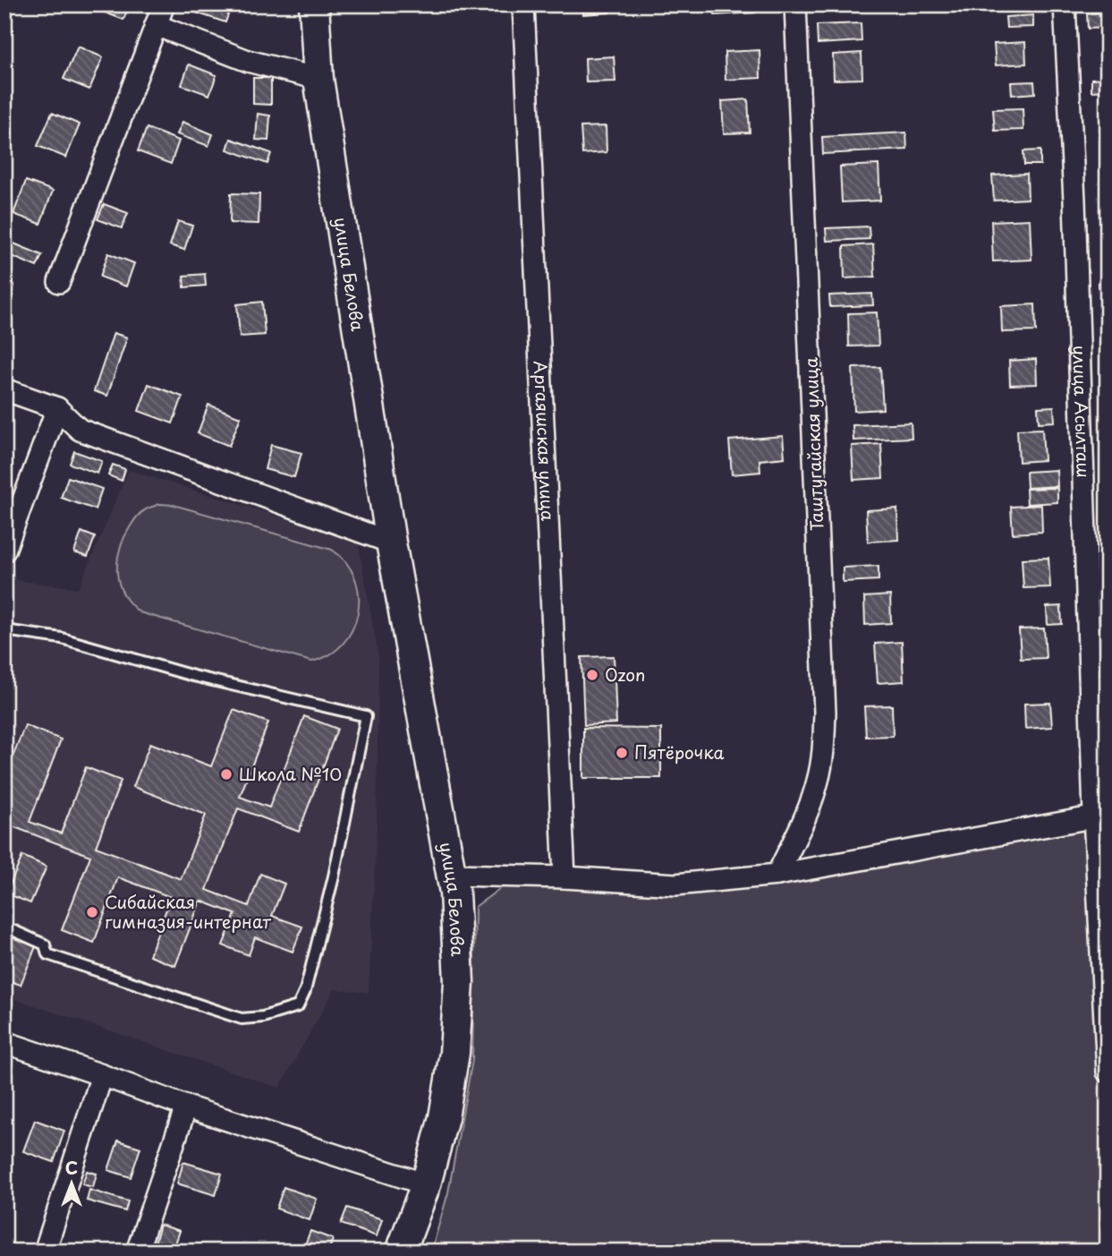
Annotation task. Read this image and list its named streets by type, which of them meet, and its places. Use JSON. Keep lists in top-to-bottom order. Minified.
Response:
{"streets":{"main road":["улица Белова"],"street":["улица Асылташ","Аргаяшская улица","Таштугайская улица"]},"places":["Ozon","Пятёрочка","Школа №10","Сибайская гимназия-интернат"],"north":"top"}
